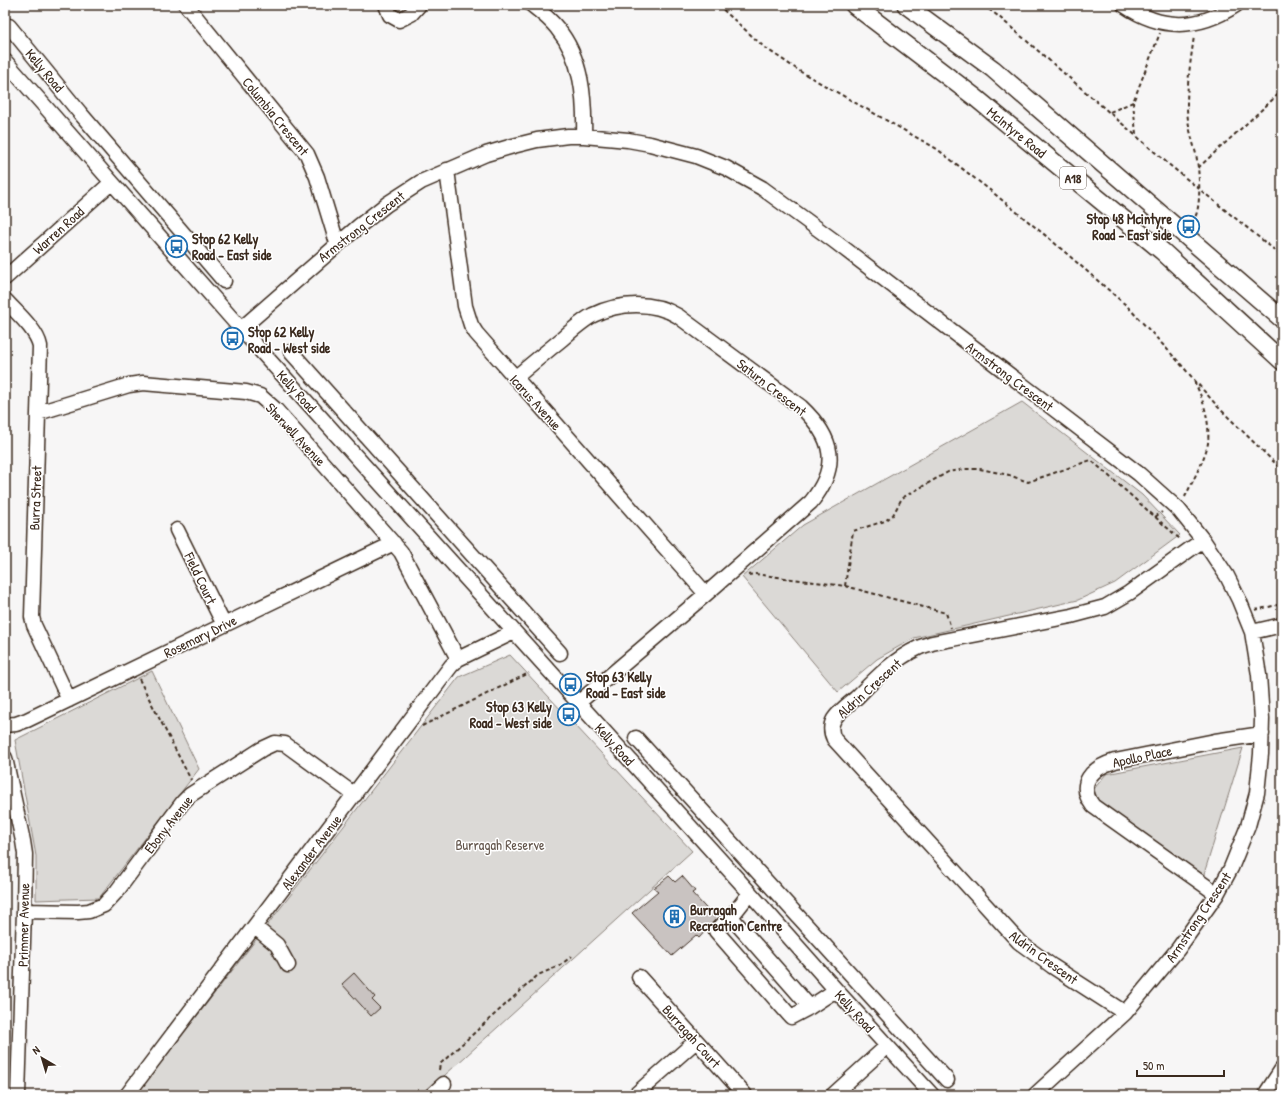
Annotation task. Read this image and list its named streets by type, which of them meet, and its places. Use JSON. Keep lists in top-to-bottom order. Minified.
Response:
{"streets":{"main road":["McIntyre Road","A18"],"street":["Kelly Road","Columbia Crescent","Armstrong Crescent","Warren Road","Saturn Crescent","Icarus Avenue","Sherwell Avenue","Burra Street","Field Court","Rosemary Drive","Aldrin Crescent","Apollo Place","Ebony Avenue","Alexander Avenue","Primmer Avenue","Burragah Court"]},"crossings":[["Kelly Road","Armstrong Crescent"],["Kelly Road","Warren Road"],["Kelly Road","Saturn Crescent"],["Kelly Road","Alexander Avenue"],["Columbia Crescent","Armstrong Crescent"],["Armstrong Crescent","Icarus Avenue"],["Armstrong Crescent","Aldrin Crescent"],["Armstrong Crescent","Apollo Place"],["Saturn Crescent","Icarus Avenue"],["Sherwell Avenue","Burra Street"],["Sherwell Avenue","Rosemary Drive"],["Sherwell Avenue","Alexander Avenue"],["Burra Street","Rosemary Drive"],["Field Court","Rosemary Drive"],["Ebony Avenue","Alexander Avenue"],["Ebony Avenue","Primmer Avenue"]],"parks":["Burragah Reserve"],"places":{"bus stop":["Stop 48 Mcintyre Road - East side","Stop 62 Kelly Road - East side","Stop 62 Kelly Road - West side","Stop 63 Kelly Road - East side","Stop 63 Kelly Road - West side"],"building":["Burragah Recreation Centre"]},"scale_bar":"50 m","north":"top left"}
